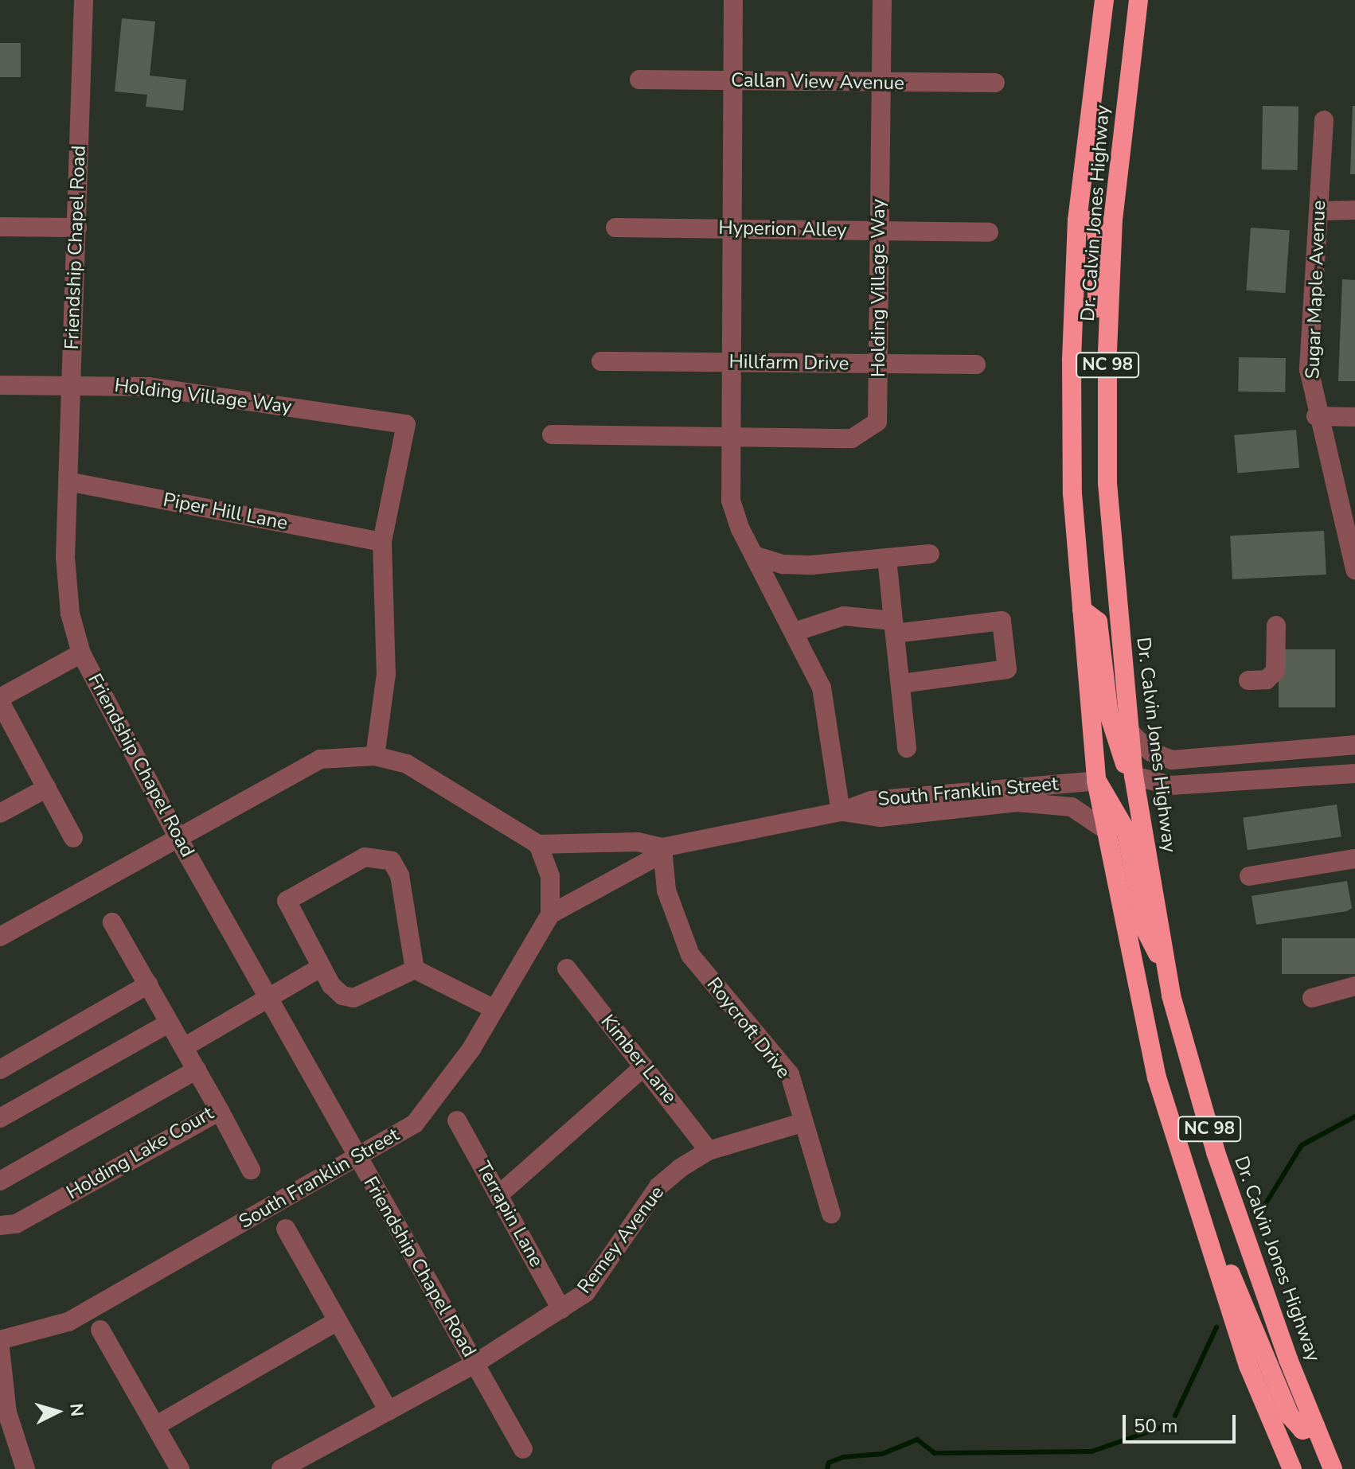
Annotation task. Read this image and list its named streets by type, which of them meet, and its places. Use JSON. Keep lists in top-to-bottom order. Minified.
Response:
{"streets":{"highway":["Dr. Calvin Jones Highway","NC 98"],"street":["Callan View Avenue","Hyperion Alley","Friendship Chapel Road","Holding Village Way","Sugar Maple Avenue","Hillfarm Drive","Piper Hill Lane","South Franklin Street","Roycroft Drive","Kimber Lane","Holding Lake Court","Terrapin Lane","Remey Avenue"]},"crossings":[["Callan View Avenue","Holding Village Way"],["Dr. Calvin Jones Highway","South Franklin Street"],["Hyperion Alley","Holding Village Way"],["Friendship Chapel Road","Holding Village Way"],["Friendship Chapel Road","Piper Hill Lane"],["Friendship Chapel Road","South Franklin Street"],["Friendship Chapel Road","Remey Avenue"],["Holding Village Way","Hillfarm Drive"],["Holding Village Way","Piper Hill Lane"],["South Franklin Street","Roycroft Drive"],["Roycroft Drive","Remey Avenue"],["Kimber Lane","Remey Avenue"],["Terrapin Lane","Remey Avenue"]],"scale_bar":"50 m","north":"right"}
